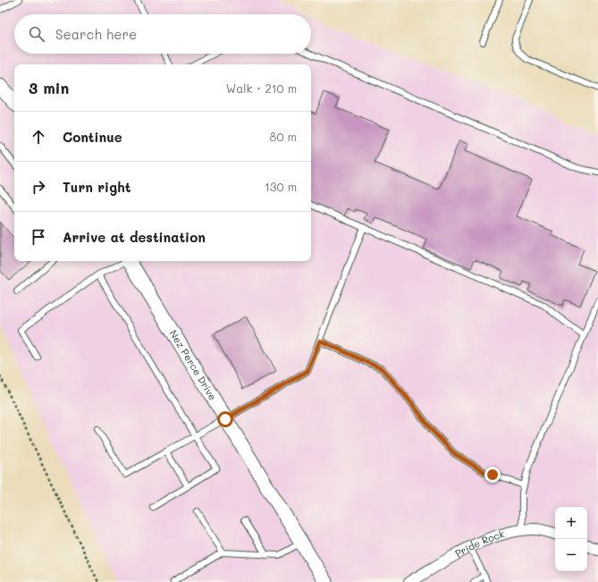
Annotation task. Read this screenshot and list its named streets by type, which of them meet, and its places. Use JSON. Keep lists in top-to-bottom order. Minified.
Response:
{"streets":{"street":["Nez Perce Drive","Pride Rock"]},"page":{"search":"Search here","heading":["3 min","Walk · 210 m"],"list":[["Continue","80 m"],["Turn right","130 m"],"Arrive at destination"],"map_buttons":["+","−"]}}
